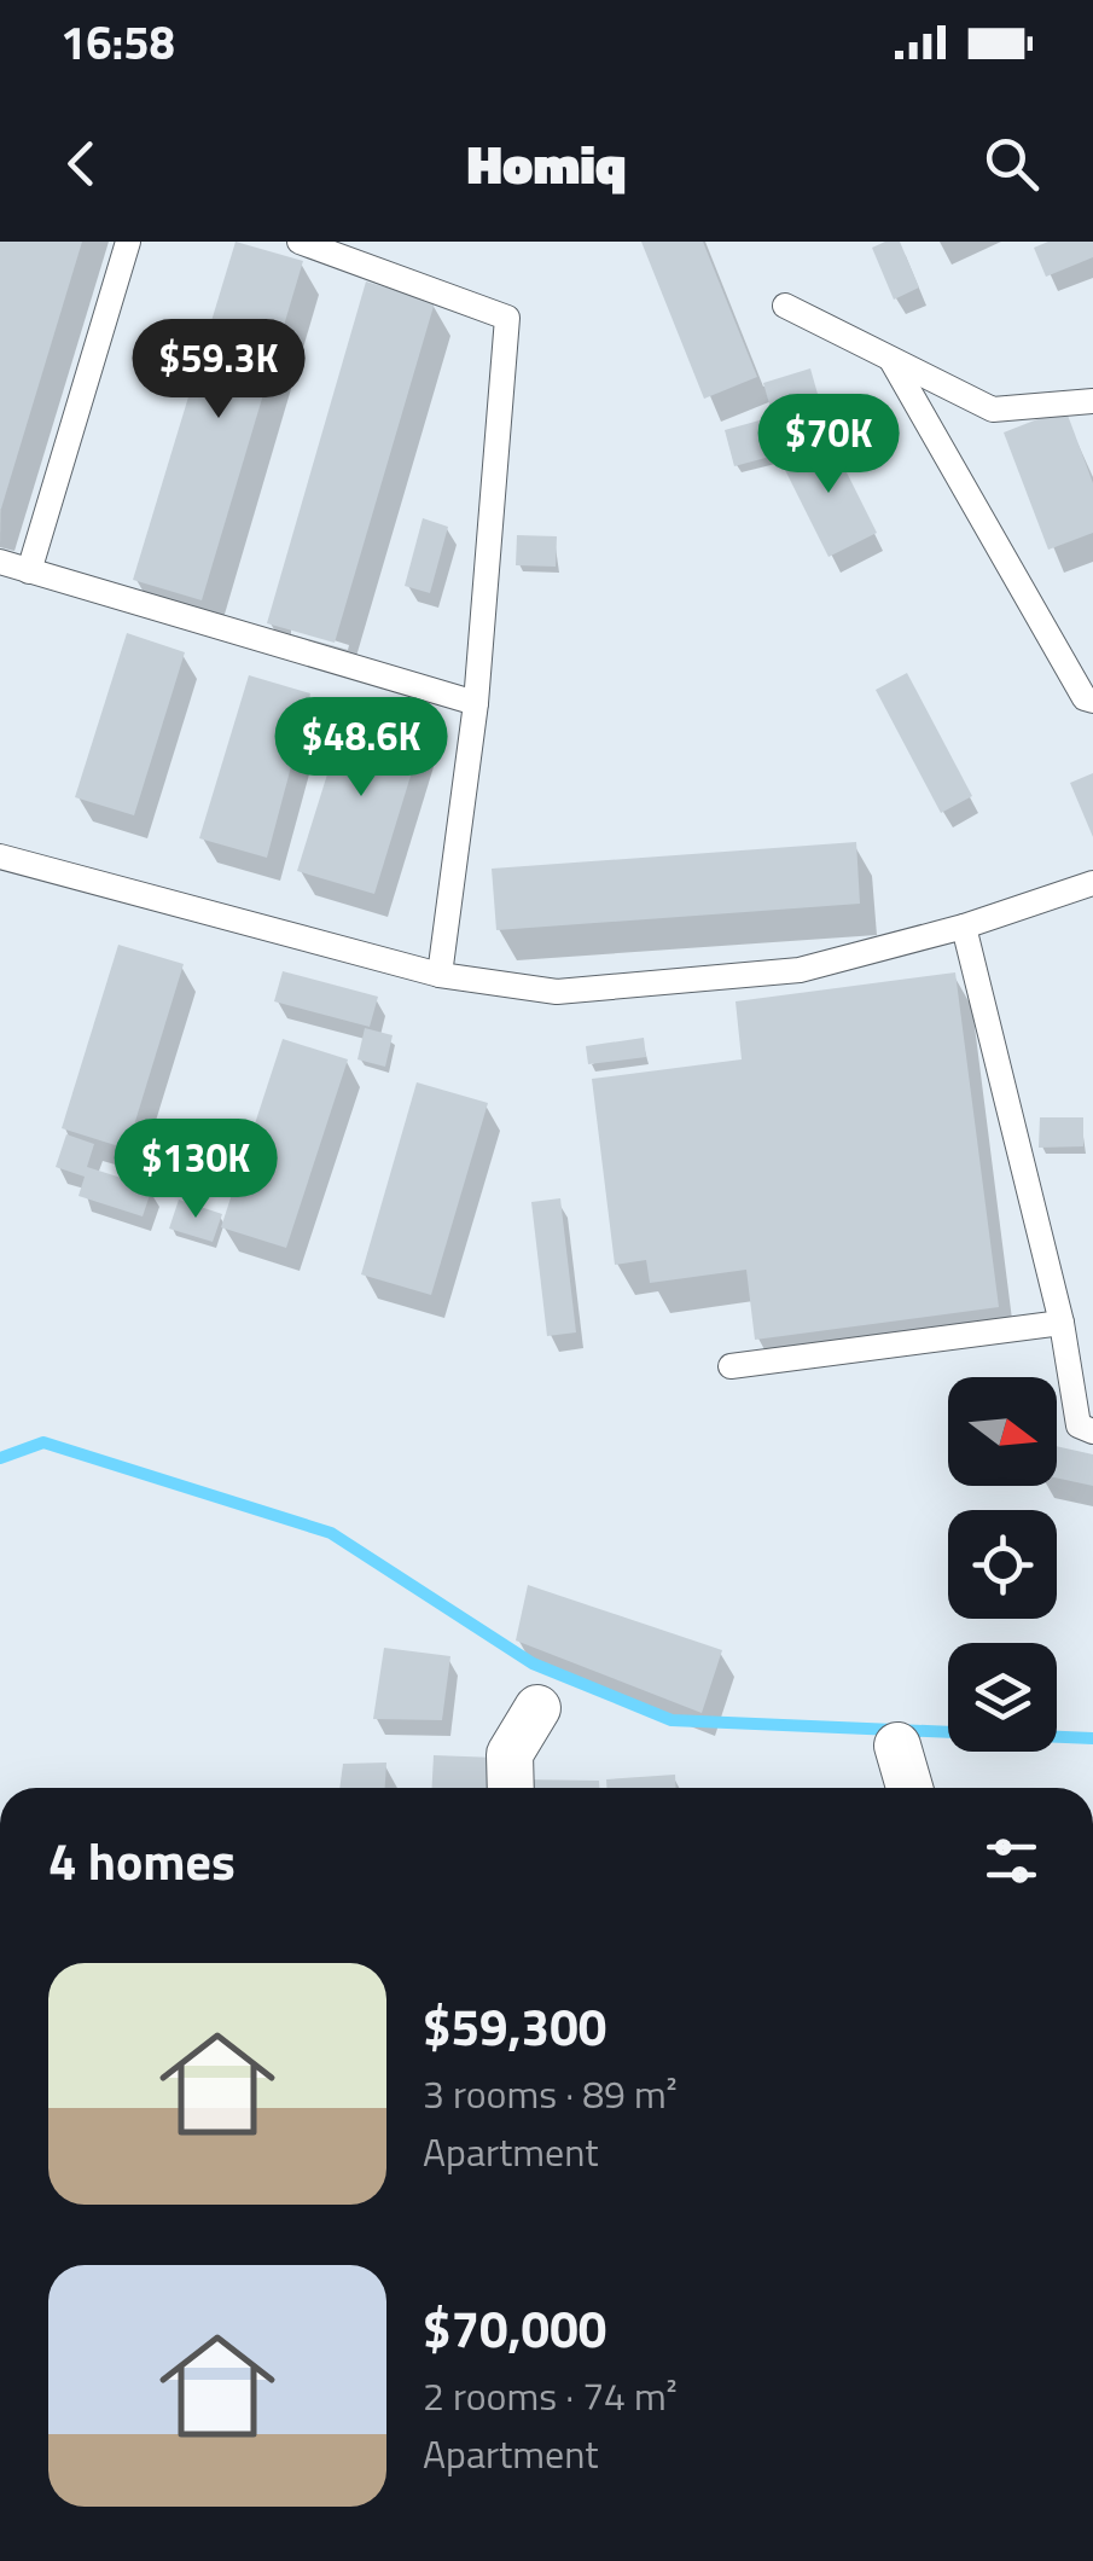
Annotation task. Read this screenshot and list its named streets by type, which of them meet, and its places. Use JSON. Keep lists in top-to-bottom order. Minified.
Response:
{"north":"right","page":{"status":"16:58","header":"Homiq","price":["$59.3K","$70K","$48.6K","$130K"],"heading":"4 homes","list":[{"name":"$59,300","note":"3 rooms · 89 m² · Apartment"},{"name":"$70,000","note":"2 rooms · 74 m² · Apartment"}]}}
